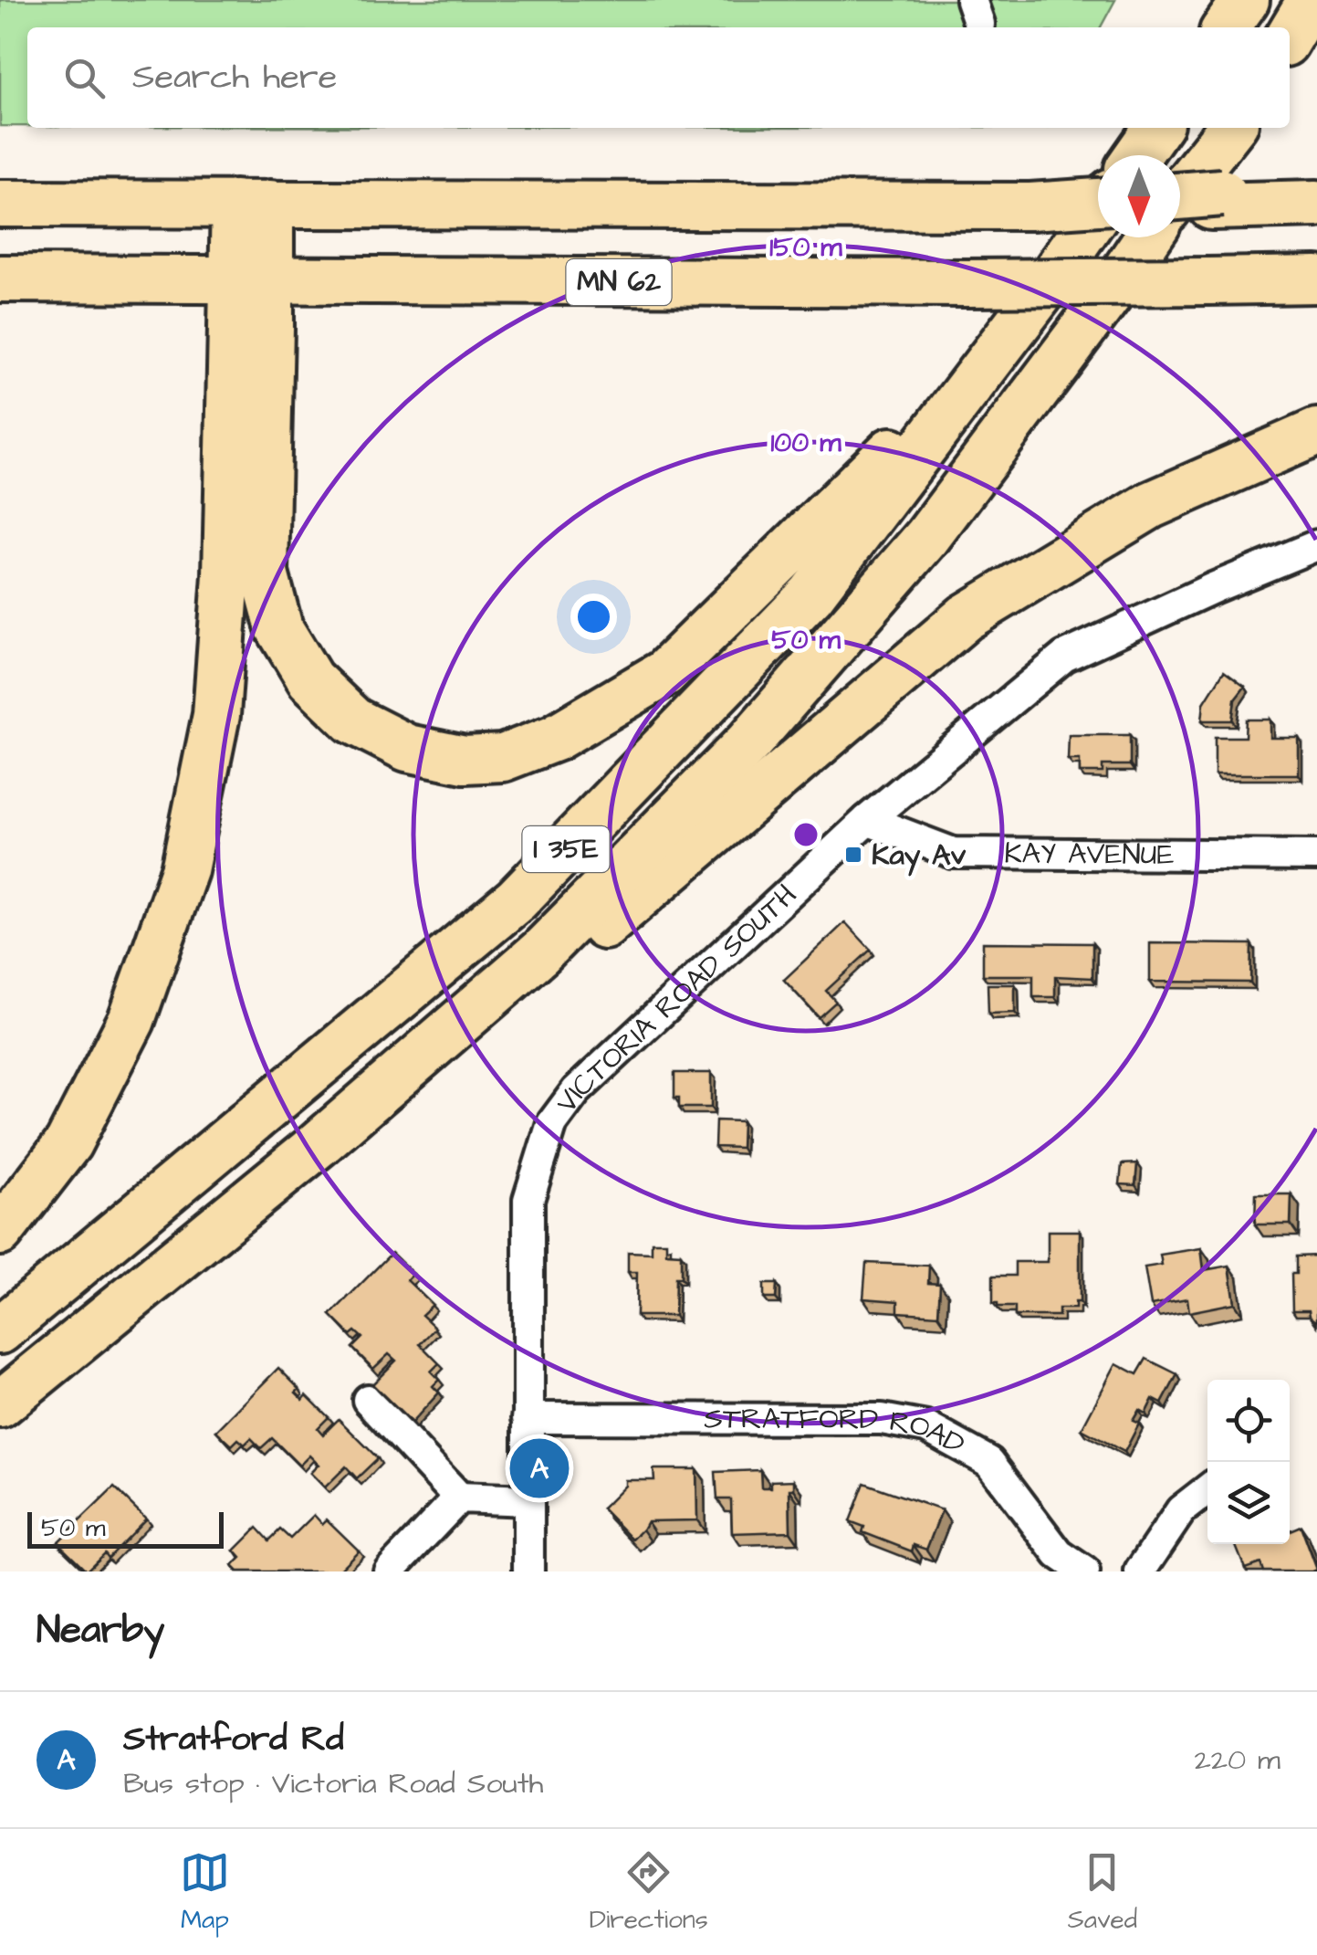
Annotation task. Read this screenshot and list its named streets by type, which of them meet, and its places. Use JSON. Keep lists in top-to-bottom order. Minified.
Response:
{"streets":{"highway":["MN 62","I 35E"],"street":["KAY AVENUE","VICTORIA ROAD SOUTH","STRATFORD ROAD"]},"crossings":[["KAY AVENUE","VICTORIA ROAD SOUTH"],["VICTORIA ROAD SOUTH","STRATFORD ROAD"]],"places":{"transit":["Kay Av"]},"scale_bar":"50 m","north":"bottom","page":{"search":"Search here","pins":"A","scale":"50 m","heading":"Nearby","list":[{"mark":"A","name":"Stratford Rd","note":"Bus stop · Victoria Road South","value":"220 m"}],"nav":["Map","Directions","Saved"]},"rings":["150 m","100 m","50 m"]}
